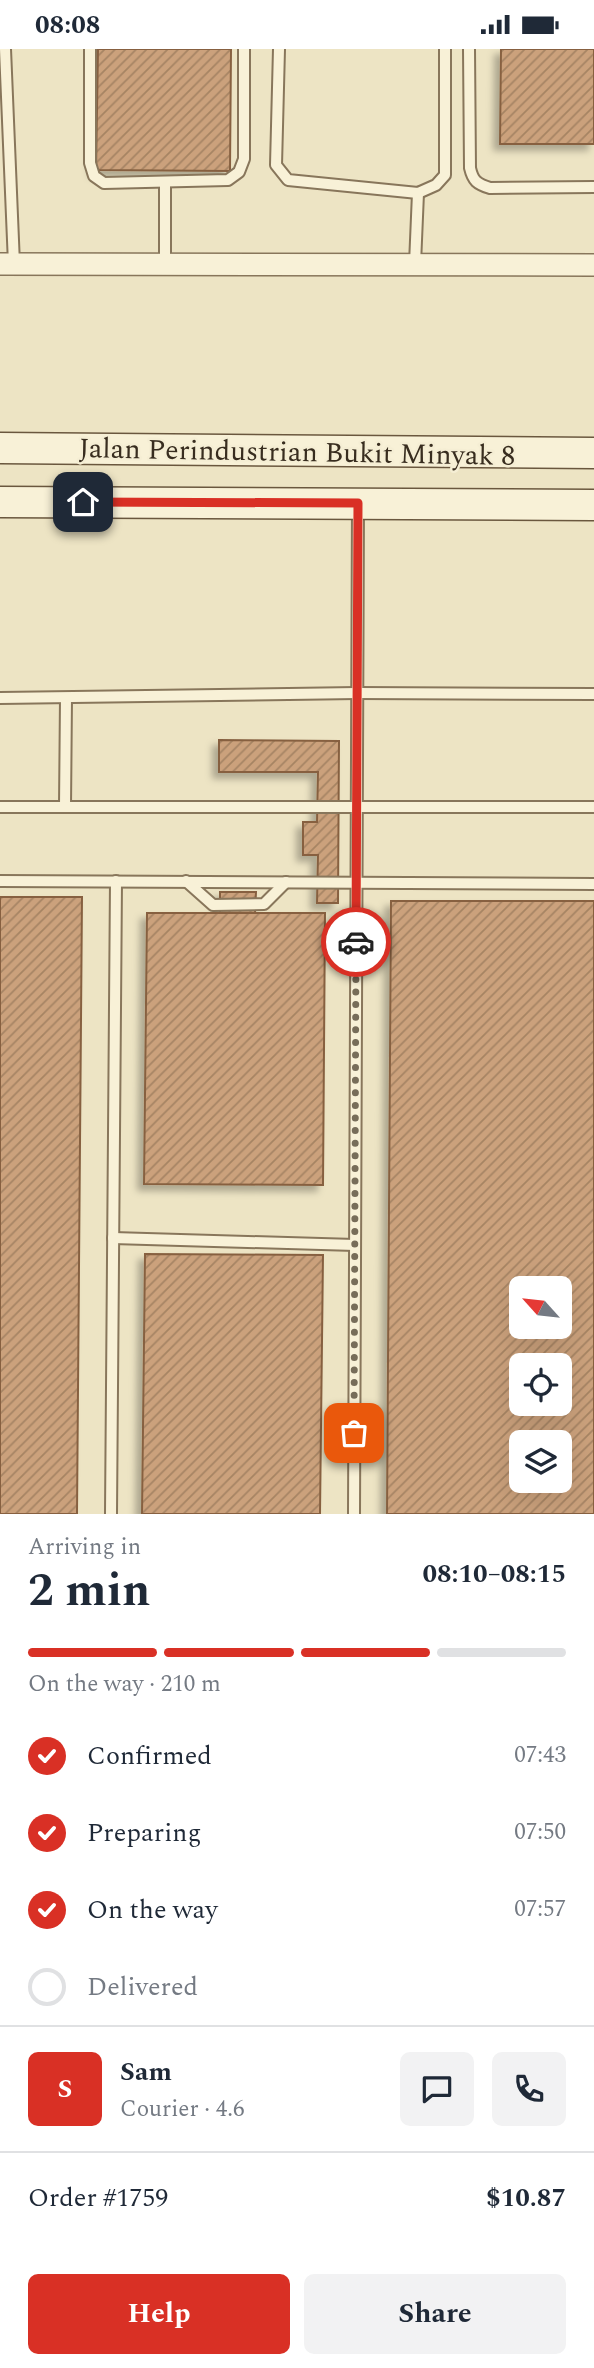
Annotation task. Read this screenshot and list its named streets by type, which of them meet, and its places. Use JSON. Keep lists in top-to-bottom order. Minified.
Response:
{"streets":{"street":["Jalan Perindustrian Bukit Minyak 8"]},"north":"top left","page":{"status":"08:08","heading":["2 min","Arriving in","08:10–08:15"],"panel":["Sam","Courier · 4.6","Order #1759","$10.87"],"bar":"On the way · 210 m","list":[["Confirmed","07:43"],["Preparing","07:50"],["On the way","07:57"],"Delivered"],"round":"S","buttons":["Help","Share"]}}
